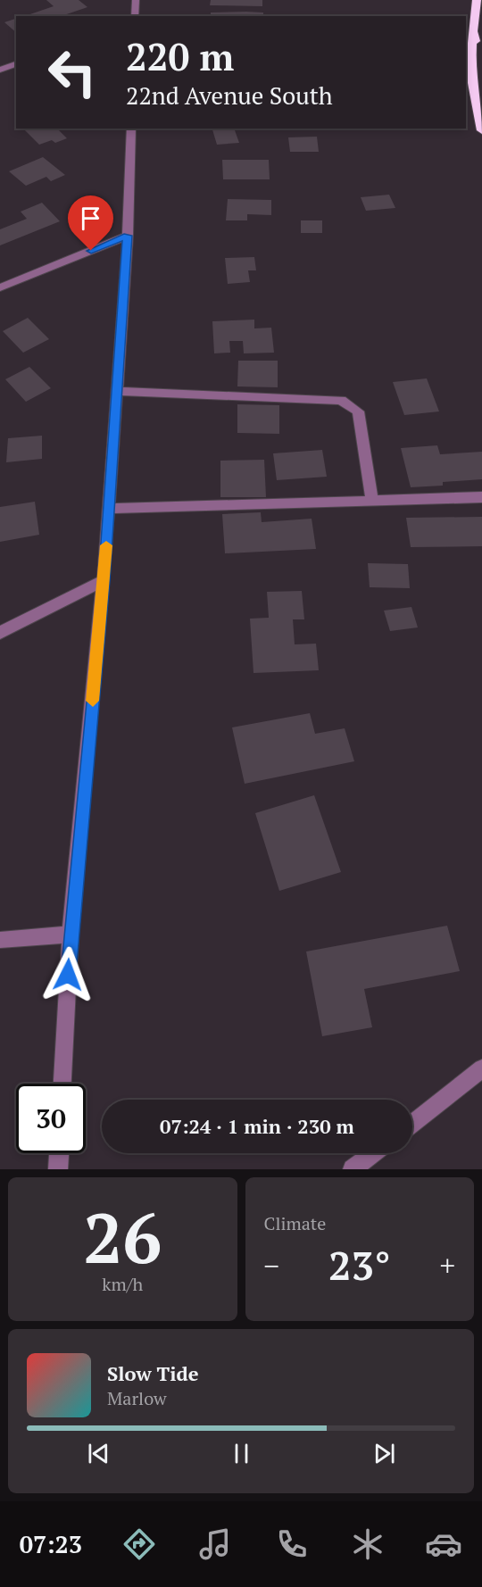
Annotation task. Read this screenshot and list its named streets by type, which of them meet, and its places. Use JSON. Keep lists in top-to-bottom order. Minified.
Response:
{"page":{"turn":["220 m","22nd Avenue South"],"limit":"30","trip":"07:24 · 1 min · 230 m","tile":[["26","km/h"],"Climate"],"heat":["−","23°","+"],"song":["Slow Tide","Marlow"],"tabs":"07:23"}}
